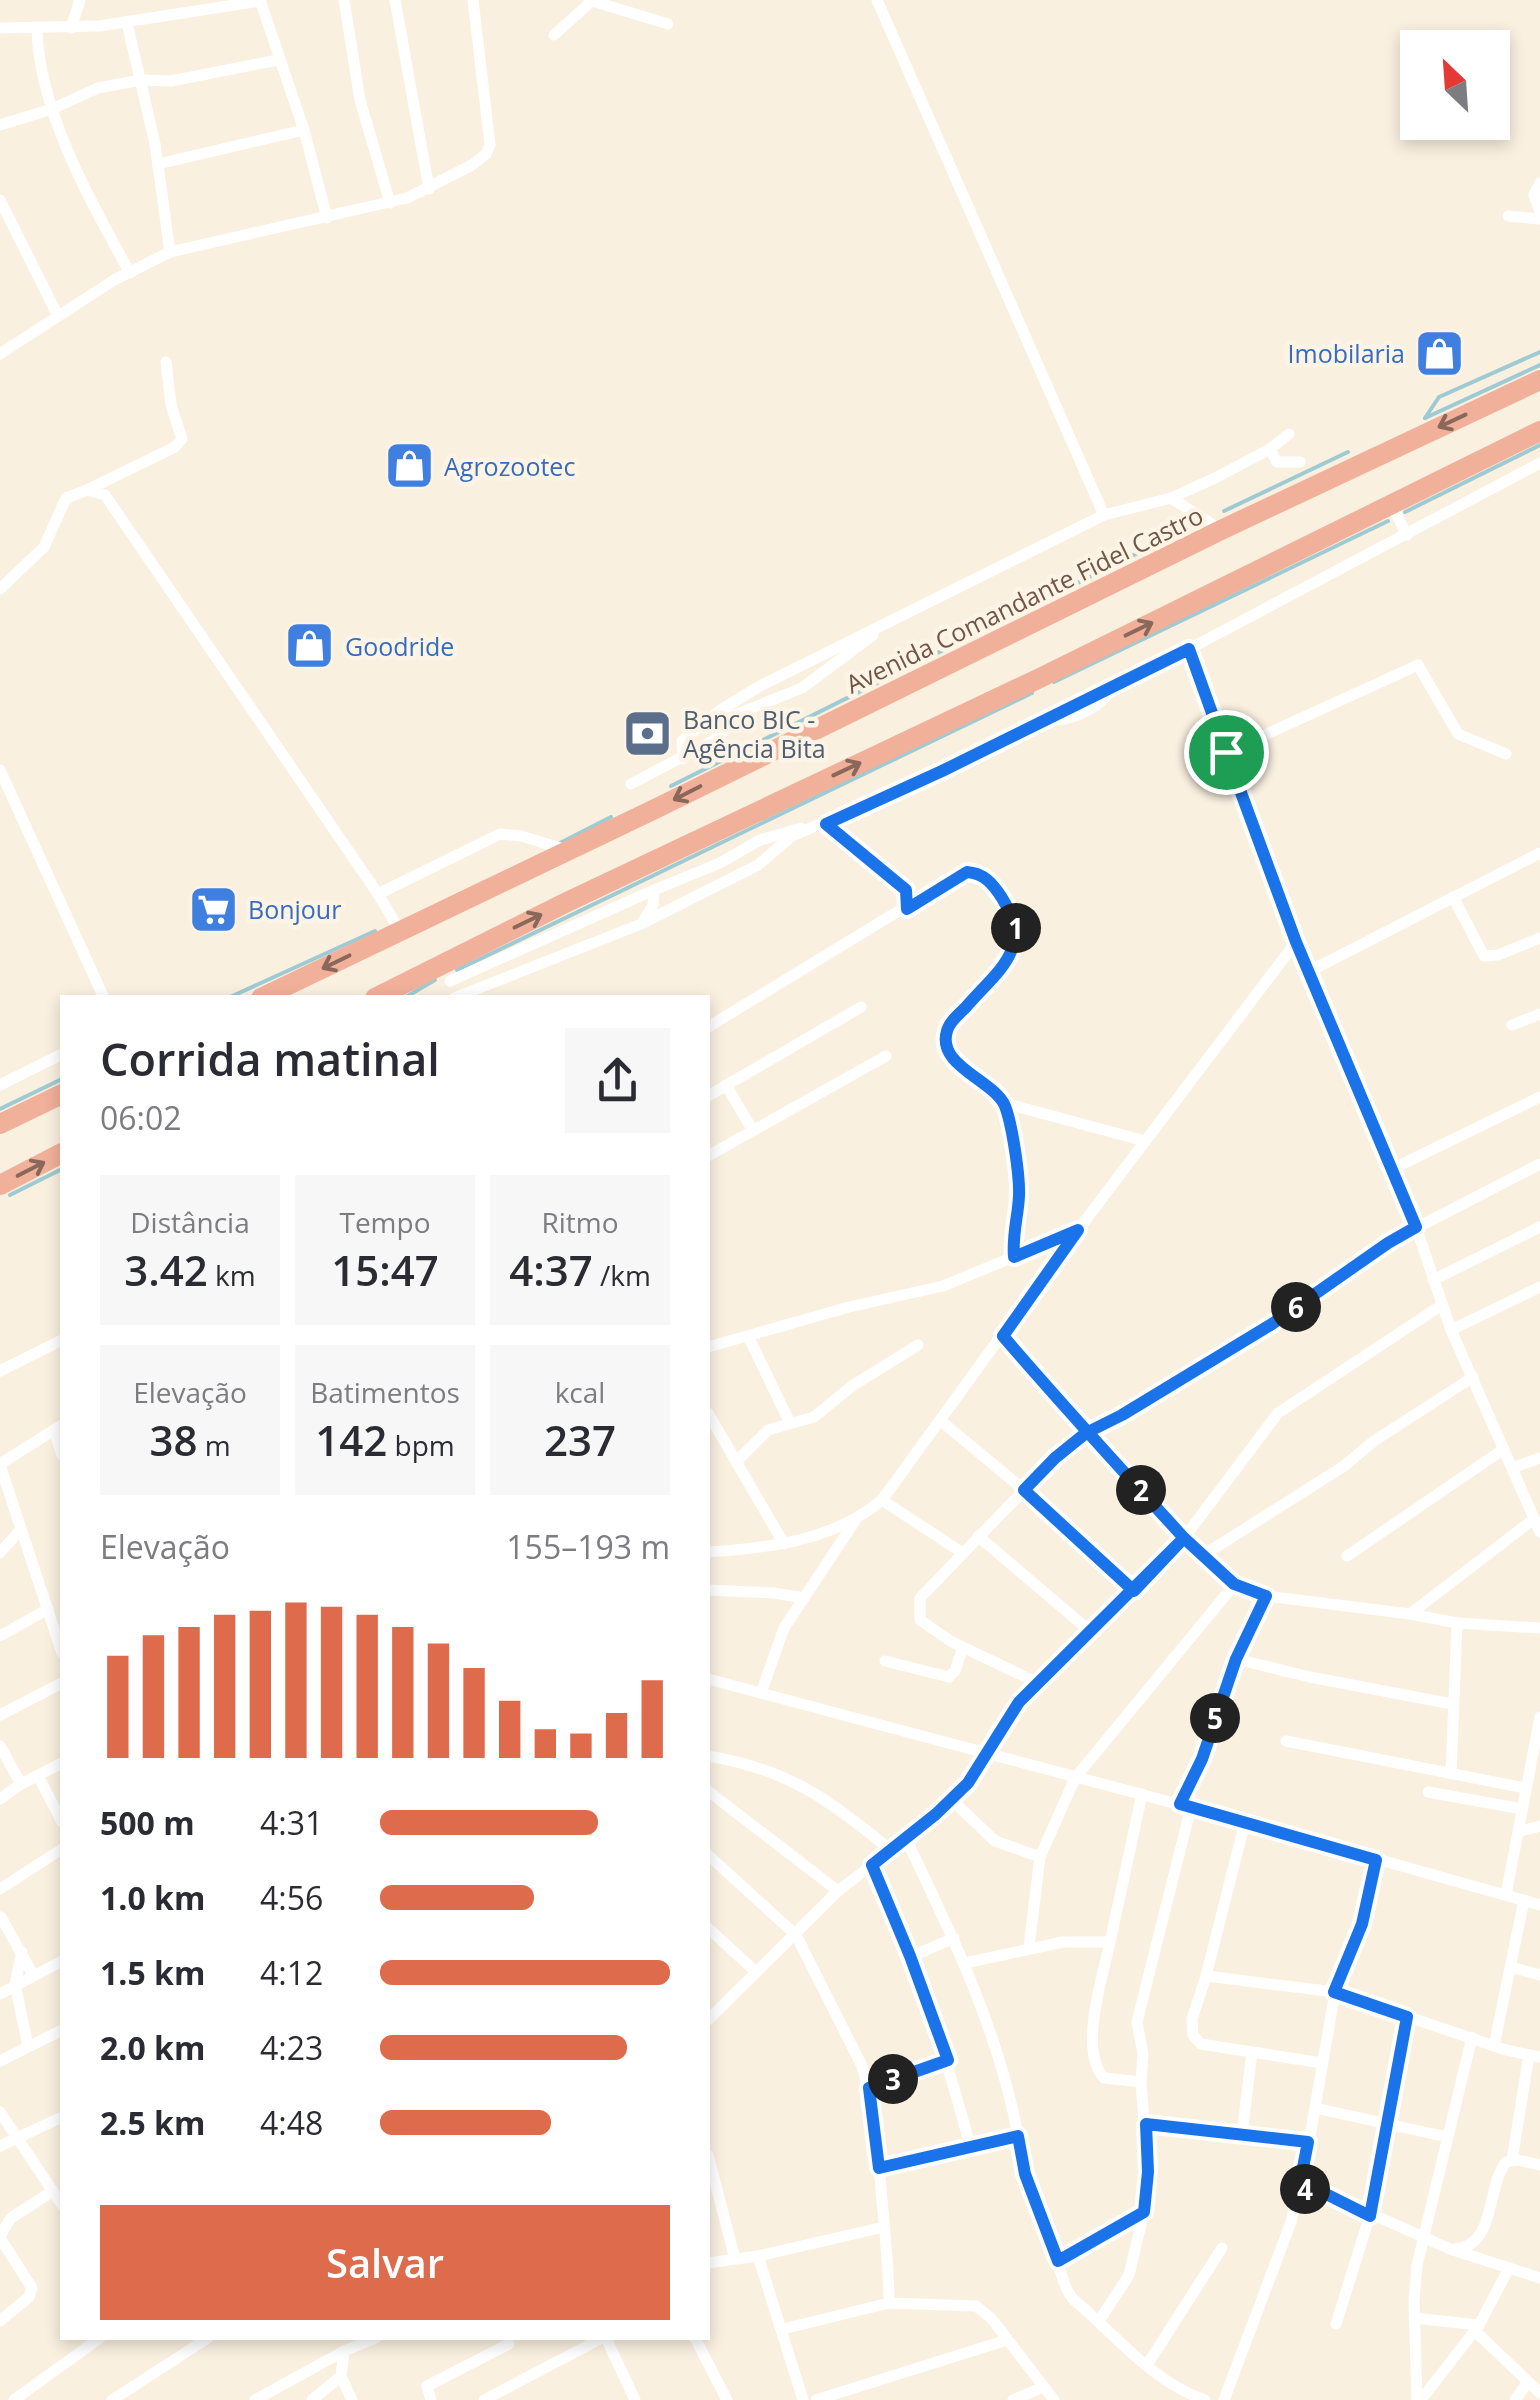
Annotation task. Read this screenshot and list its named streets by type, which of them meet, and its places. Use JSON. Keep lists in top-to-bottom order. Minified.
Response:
{"streets":{"highway":["Avenida Comandante Fidel Castro"]},"places":{"shop":["Imobilaria","Agrozootec","Goodride"],"bank":["Banco BIC - Agência Bita"],"supermarket":["Bonjour"]},"north":"top left","page":{"pins":["1","6","2","5","3","4"],"heading":["Corrida matinal","06:02"],"stats":[["Distância","3.42 km"],["Tempo","15:47"],["Ritmo","4:37 /km"],["Elevação","38 m"],["Batimentos","142 bpm"],["kcal","237"]],"chart":["Elevação","155–193 m"],"list":[{"name":"500 m","note":"4:31"},{"name":"1.0 km","note":"4:56"},{"name":"1.5 km","note":"4:12"},{"name":"2.0 km","note":"4:23"},{"name":"2.5 km","note":"4:48"}],"buttons":"Salvar"}}
